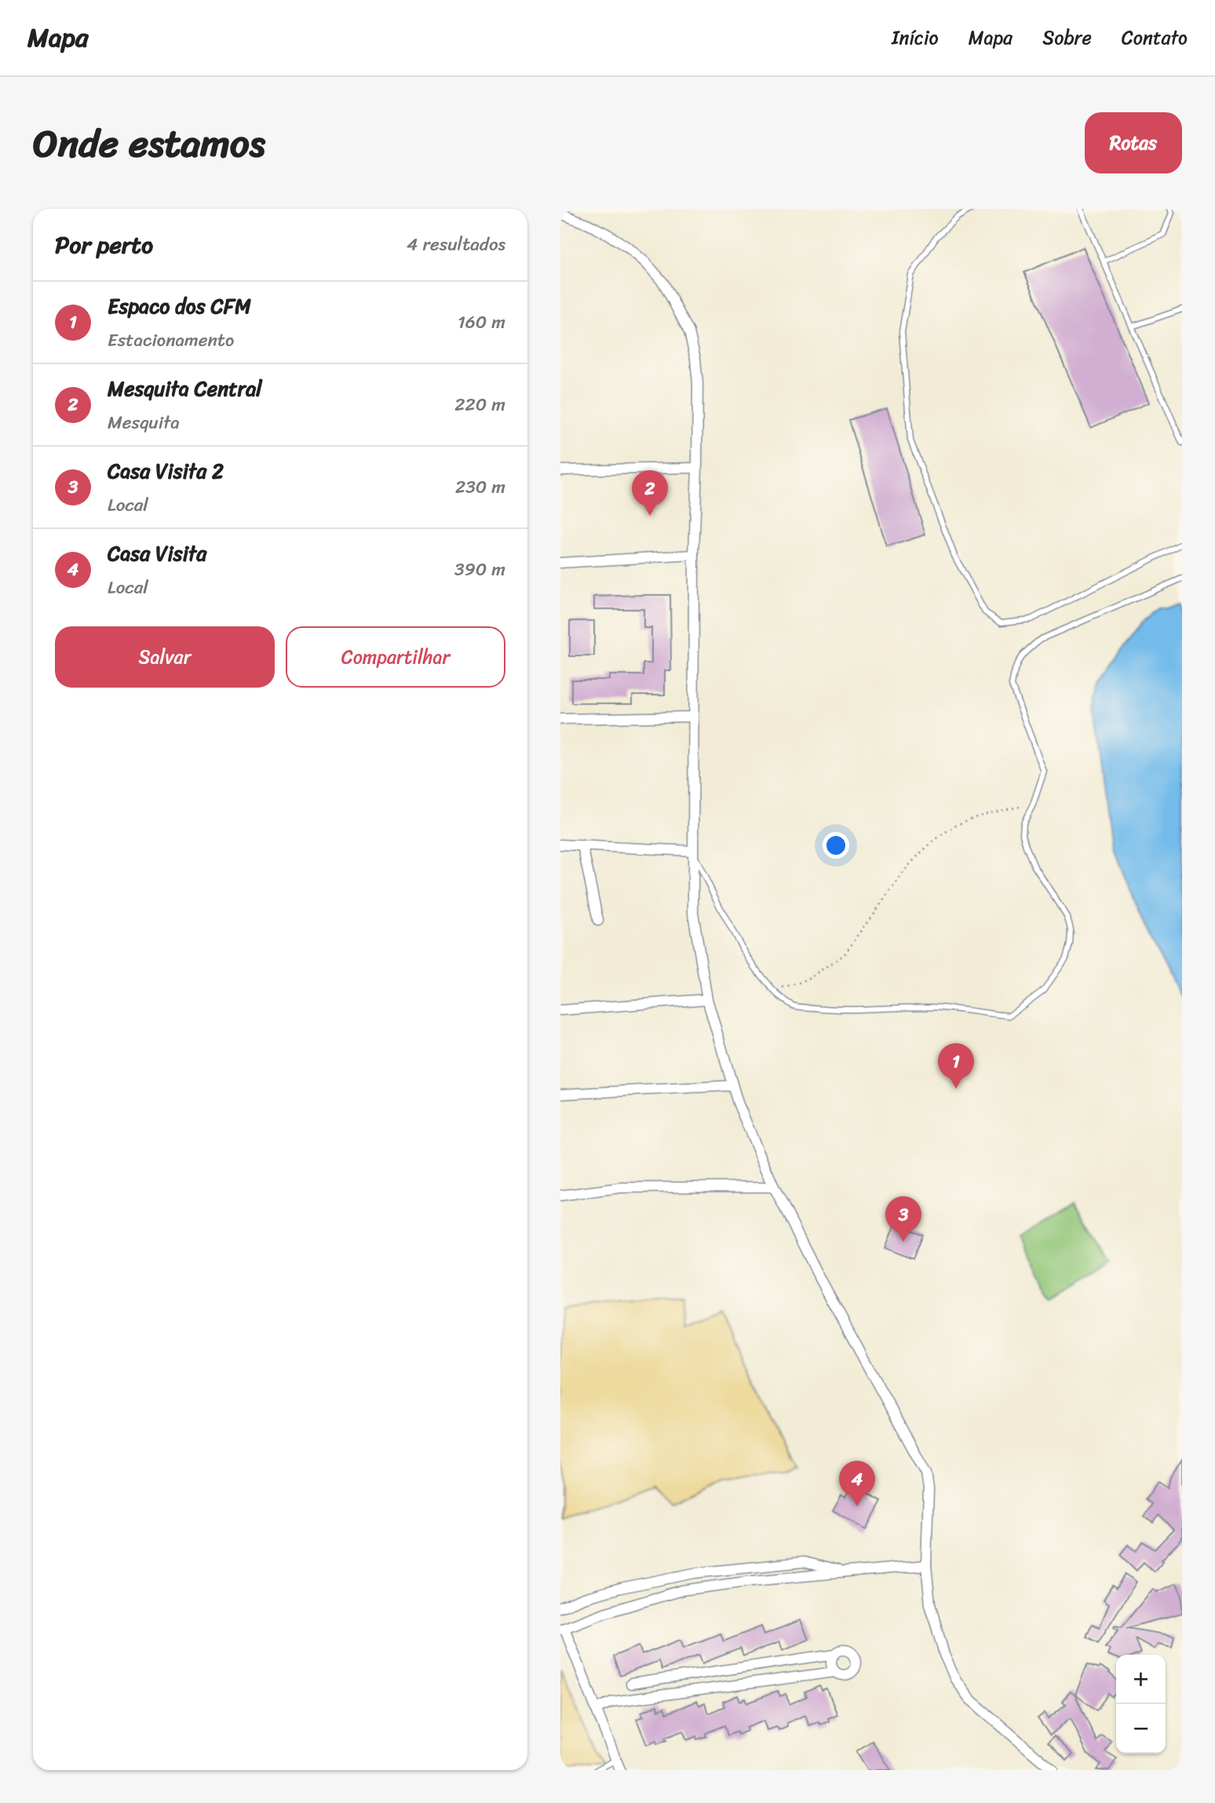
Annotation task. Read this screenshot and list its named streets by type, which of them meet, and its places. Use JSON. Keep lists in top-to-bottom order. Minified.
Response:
{"page":{"header":"Mapa","nav":["Início","Mapa","Sobre","Contato"],"title":"Onde estamos","buttons":["Rotas",["Salvar","Compartilhar"]],"heading":["Por perto","4 resultados"],"list":[{"mark":"1","name":"Espaco dos CFM","note":"Estacionamento","value":"160 m"},{"mark":"2","name":"Mesquita Central","note":"Mesquita","value":"220 m"},{"mark":"3","name":"Casa Visita 2","note":"Local","value":"230 m"},{"mark":"4","name":"Casa Visita","note":"Local","value":"390 m"}],"pins":["2","1","3","4"],"map_buttons":["+","−"]}}
